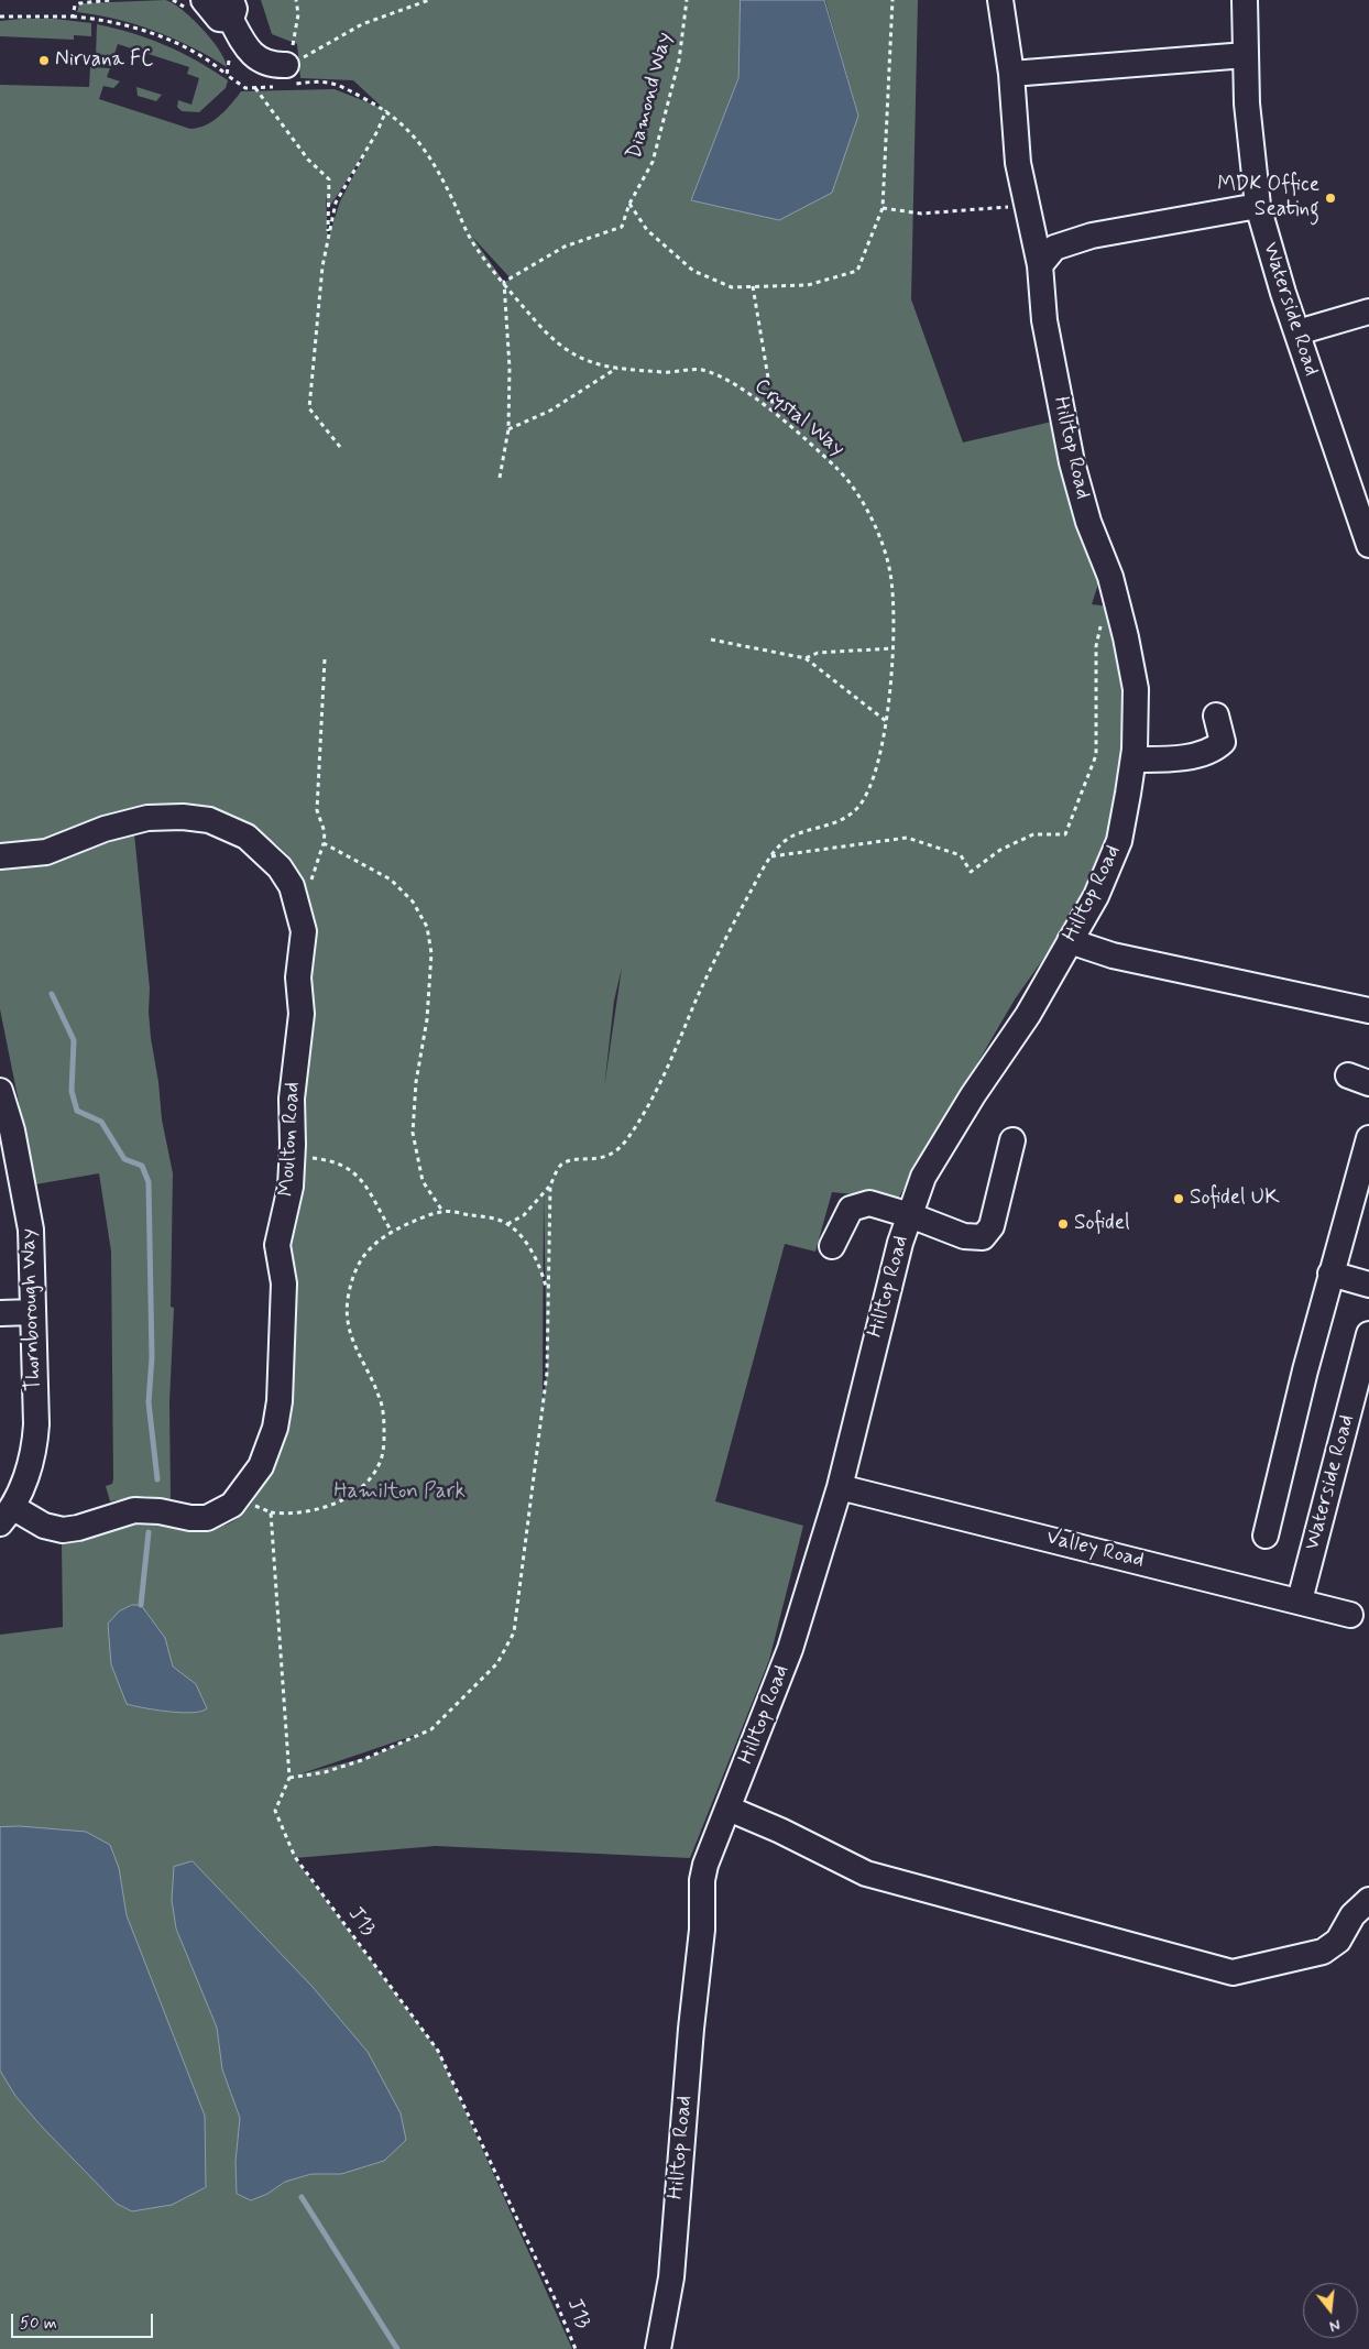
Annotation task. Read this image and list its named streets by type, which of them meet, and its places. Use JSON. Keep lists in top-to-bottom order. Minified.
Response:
{"streets":{"street":["Waterside Road","Hilltop Road","Moulton Road","Thornborough Way","Valley Road"],"path":["Diamond Way","Crystal Way","J13"]},"crossings":[["Diamond Way","Crystal Way"],["Waterside Road","Valley Road"],["Hilltop Road","Valley Road"],["Moulton Road","Thornborough Way"]],"parks":["Hamilton Park"],"places":["Nirvana FC","MDK Office Seating","Sofidel UK","Sofidel"],"scale_bar":"50 m","north":"bottom"}
